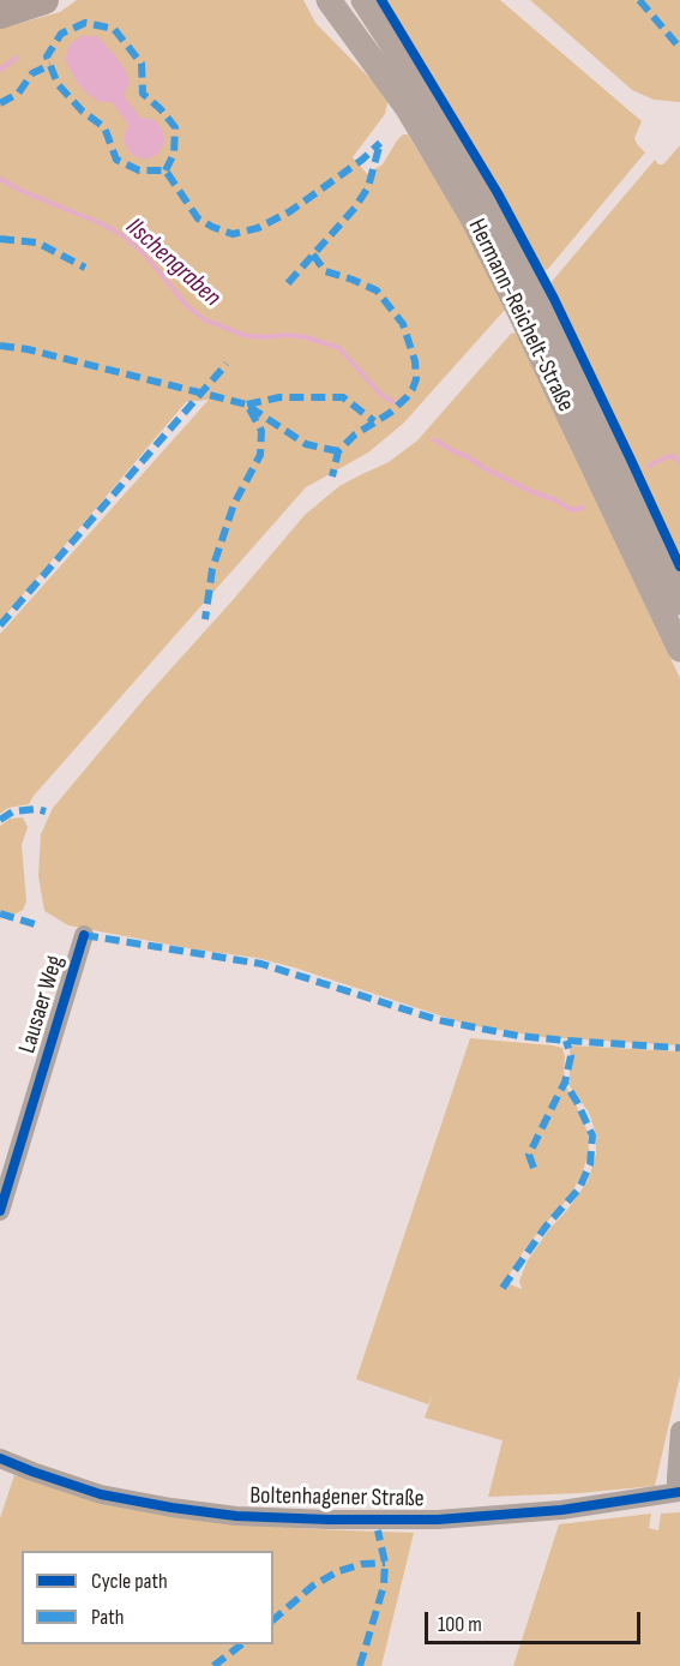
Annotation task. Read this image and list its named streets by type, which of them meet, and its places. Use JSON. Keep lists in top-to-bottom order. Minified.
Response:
{"streets":{"main road":["Hermann-Reichelt-Straße"],"street":["Lausaer Weg","Boltenhagener Straße"]},"water":["Ilschengraben"],"legend":["Cycle path","Path"],"scale_bar":"100 m"}
